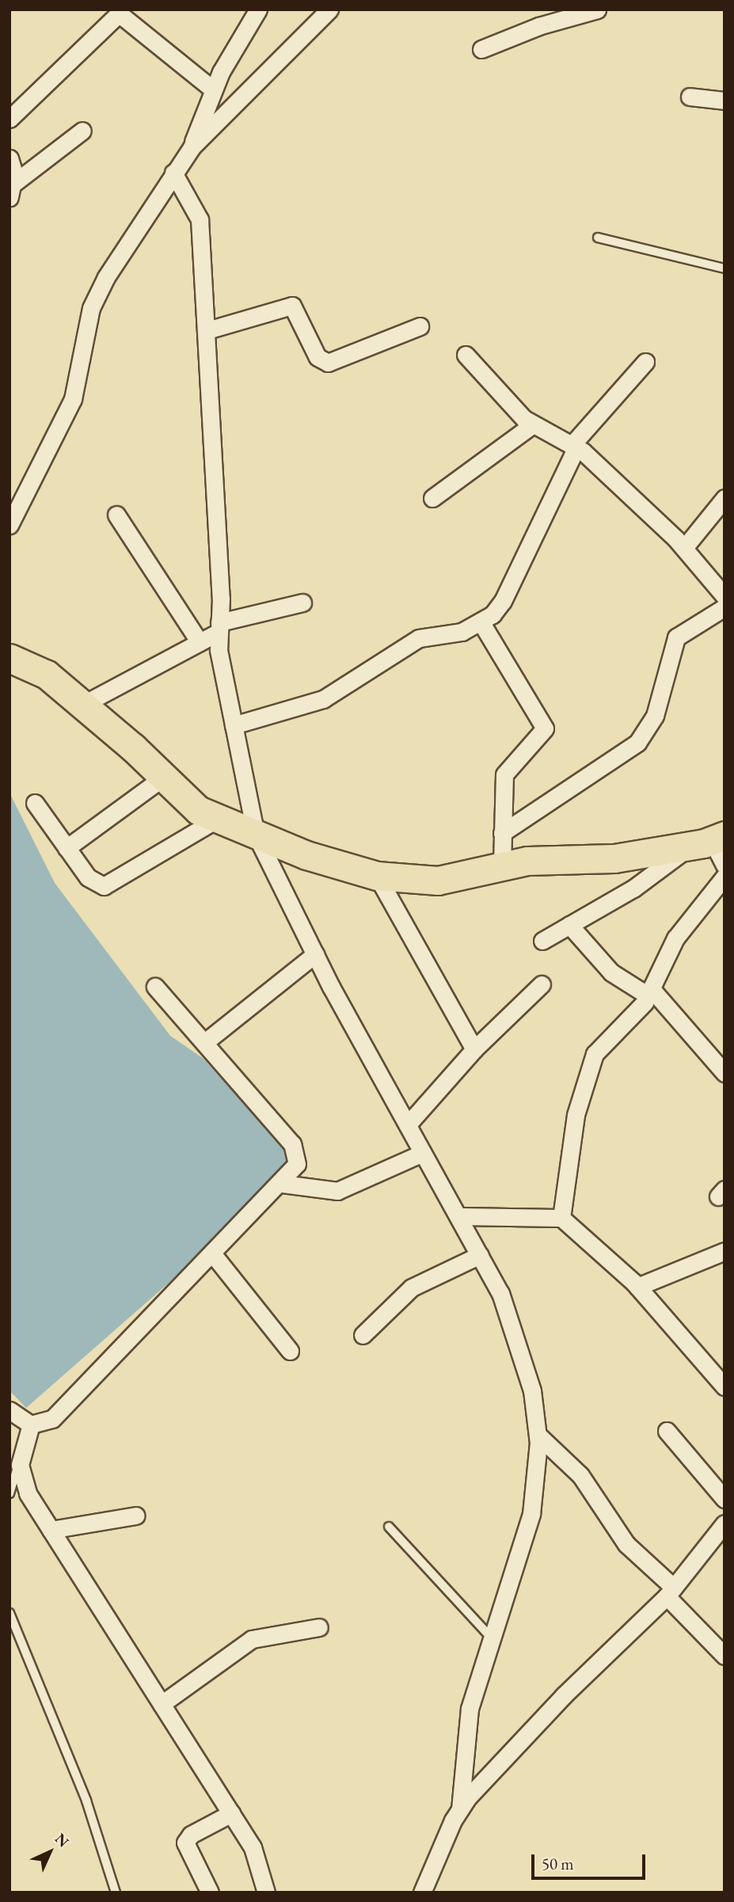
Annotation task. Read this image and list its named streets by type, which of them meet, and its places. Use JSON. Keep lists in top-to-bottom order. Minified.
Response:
{"scale_bar":"50 m","north":"top right"}
